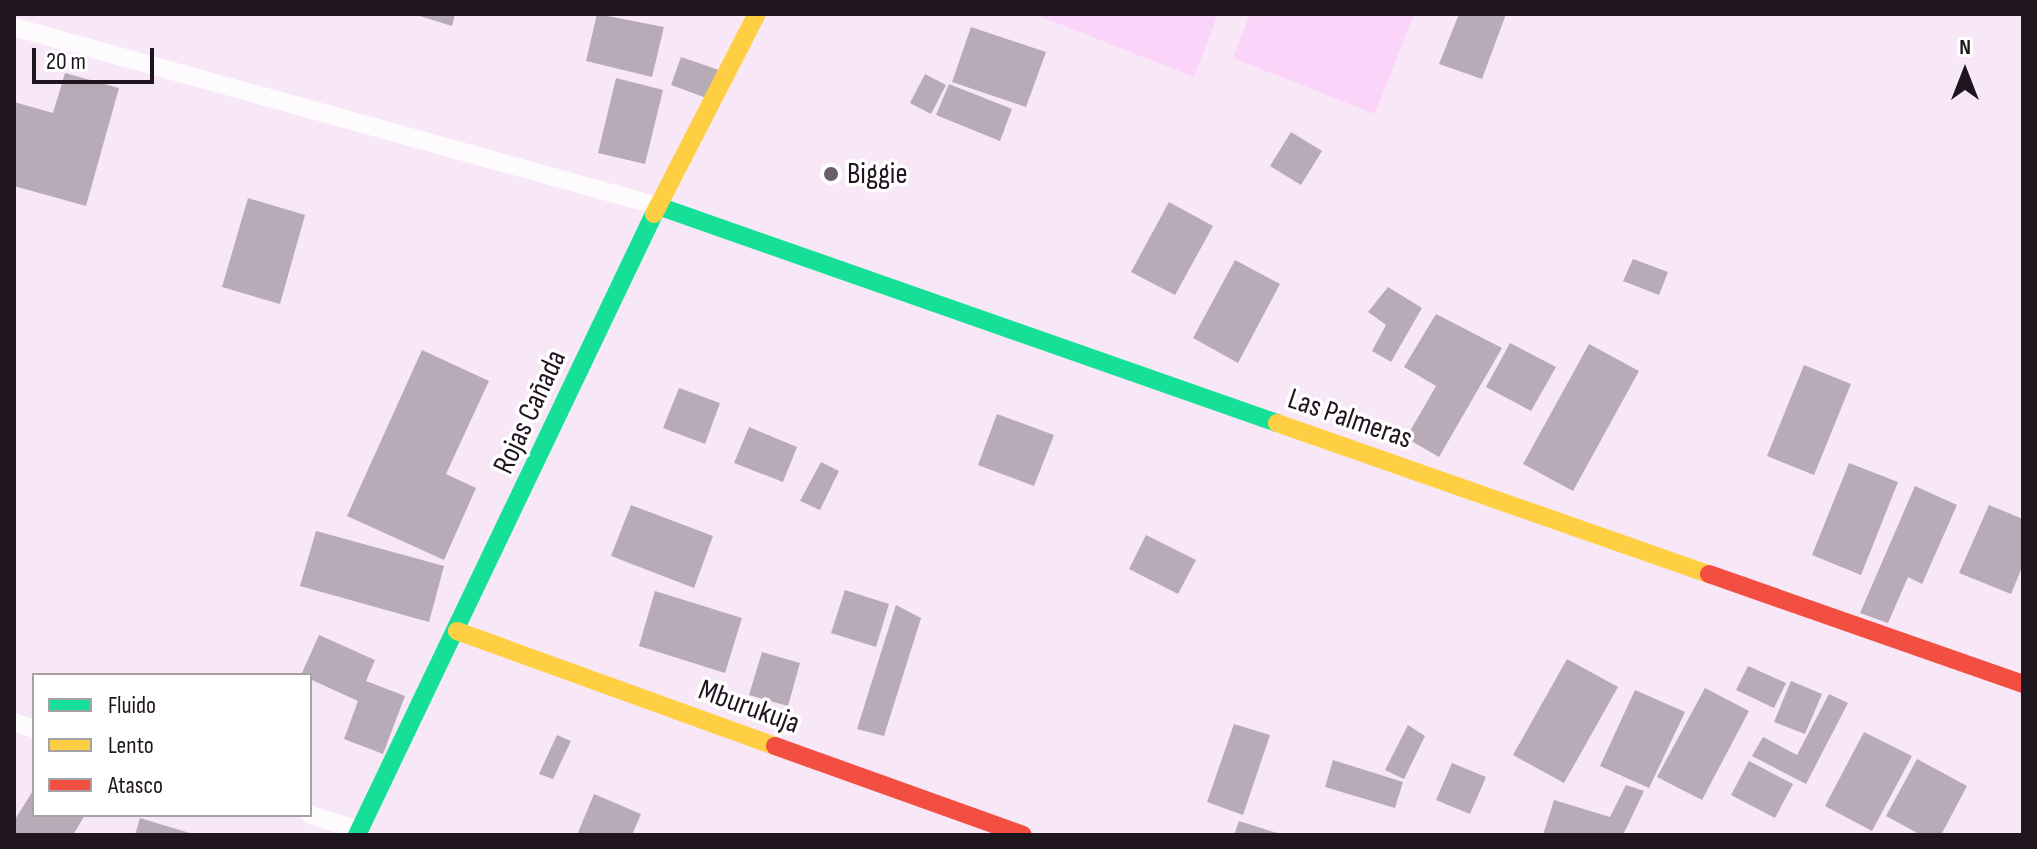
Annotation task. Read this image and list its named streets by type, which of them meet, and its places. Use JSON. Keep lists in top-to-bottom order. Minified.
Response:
{"streets":{"street":["Rojas Cañada","Las Palmeras","Mburukuja"]},"crossings":[["Rojas Cañada","Las Palmeras"],["Rojas Cañada","Mburukuja"]],"places":["Biggie"],"legend":["Fluido","Lento","Atasco"],"scale_bar":"20 m","north":"top"}
